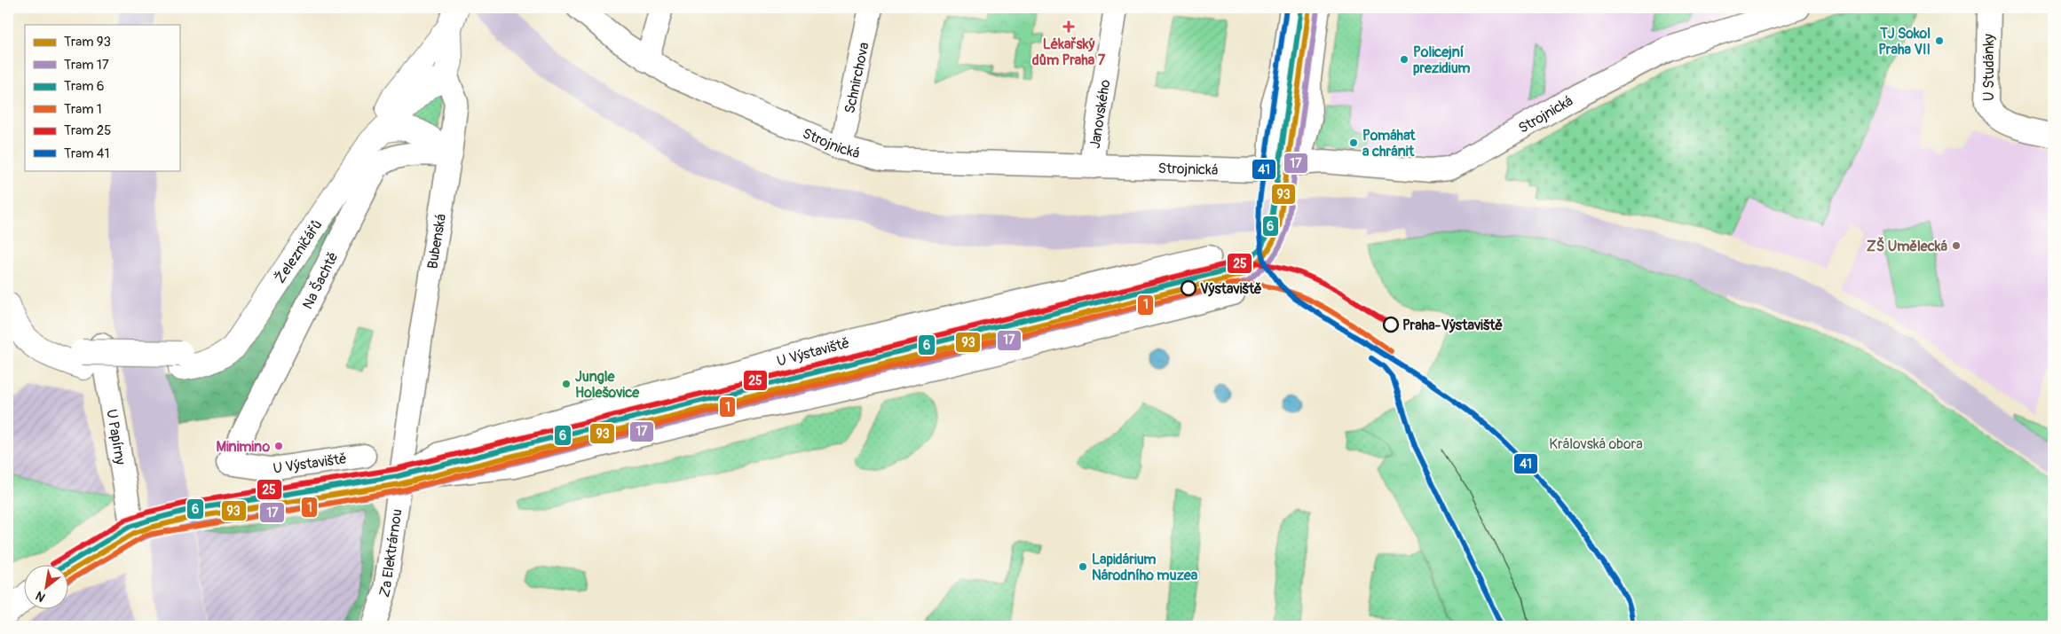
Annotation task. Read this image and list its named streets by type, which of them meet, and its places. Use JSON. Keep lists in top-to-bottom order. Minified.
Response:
{"streets":{"main road":["Železničářů","U Výstaviště"],"street":["U Studánky","Schnirchova","Janovského","Strojnická","Bubenská","Na Šachtě","U Papírny","Za Elektrárnou"]},"crossings":[["Schnirchova","Strojnická"],["Janovského","Strojnická"],["Bubenská","Železničářů"],["Bubenská","Na Šachtě"],["Bubenská","U Výstaviště"],["Bubenská","Za Elektrárnou"],["Železničářů","U Papírny"],["Na Šachtě","U Výstaviště"],["U Výstaviště","U Papírny"],["U Výstaviště","Za Elektrárnou"]],"parks":["Královská obora"],"places":{"health":["Lékařský dům Praha 7"],"other":["TJ Sokol Praha VII","Policejní prezidium","Pomáhat a chránit","ZŠ Umělecká","Výstaviště","Praha-Výstaviště","Jungle Holešovice","Minimino","Lapidárium Národního muzea"]},"lines":["tram line 93","tram line 6","tram line 41","tram line 17","tram line 25","tram line 1"],"legend":["Tram 93","Tram 17","Tram 6","Tram 1","Tram 25","Tram 41"],"north":"bottom left"}
